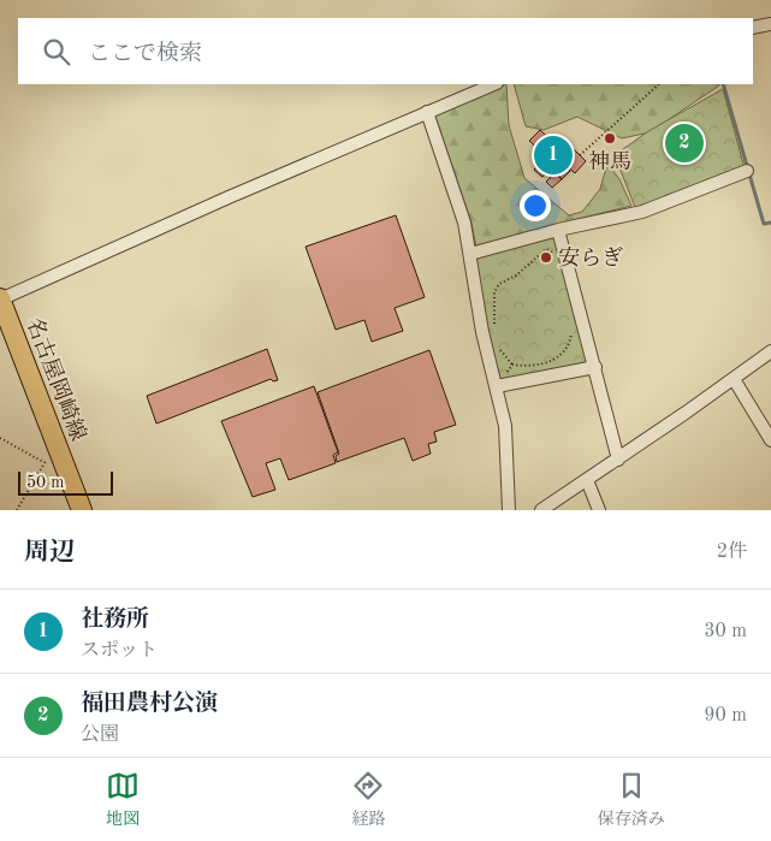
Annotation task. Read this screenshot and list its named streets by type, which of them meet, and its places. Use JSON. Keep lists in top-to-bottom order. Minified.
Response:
{"streets":{"main road":["名古屋岡崎線"]},"places":["神馬","安らぎ"],"scale_bar":"50 m","page":{"search":"ここで検索","pins":["2","1"],"scale":"50 m","heading":["周辺","2件"],"list":[{"mark":"1","name":"社務所","note":"スポット","value":"30 m"},{"mark":"2","name":"福田農村公演","note":"公園","value":"90 m"}],"nav":["地図","経路","保存済み"]}}
